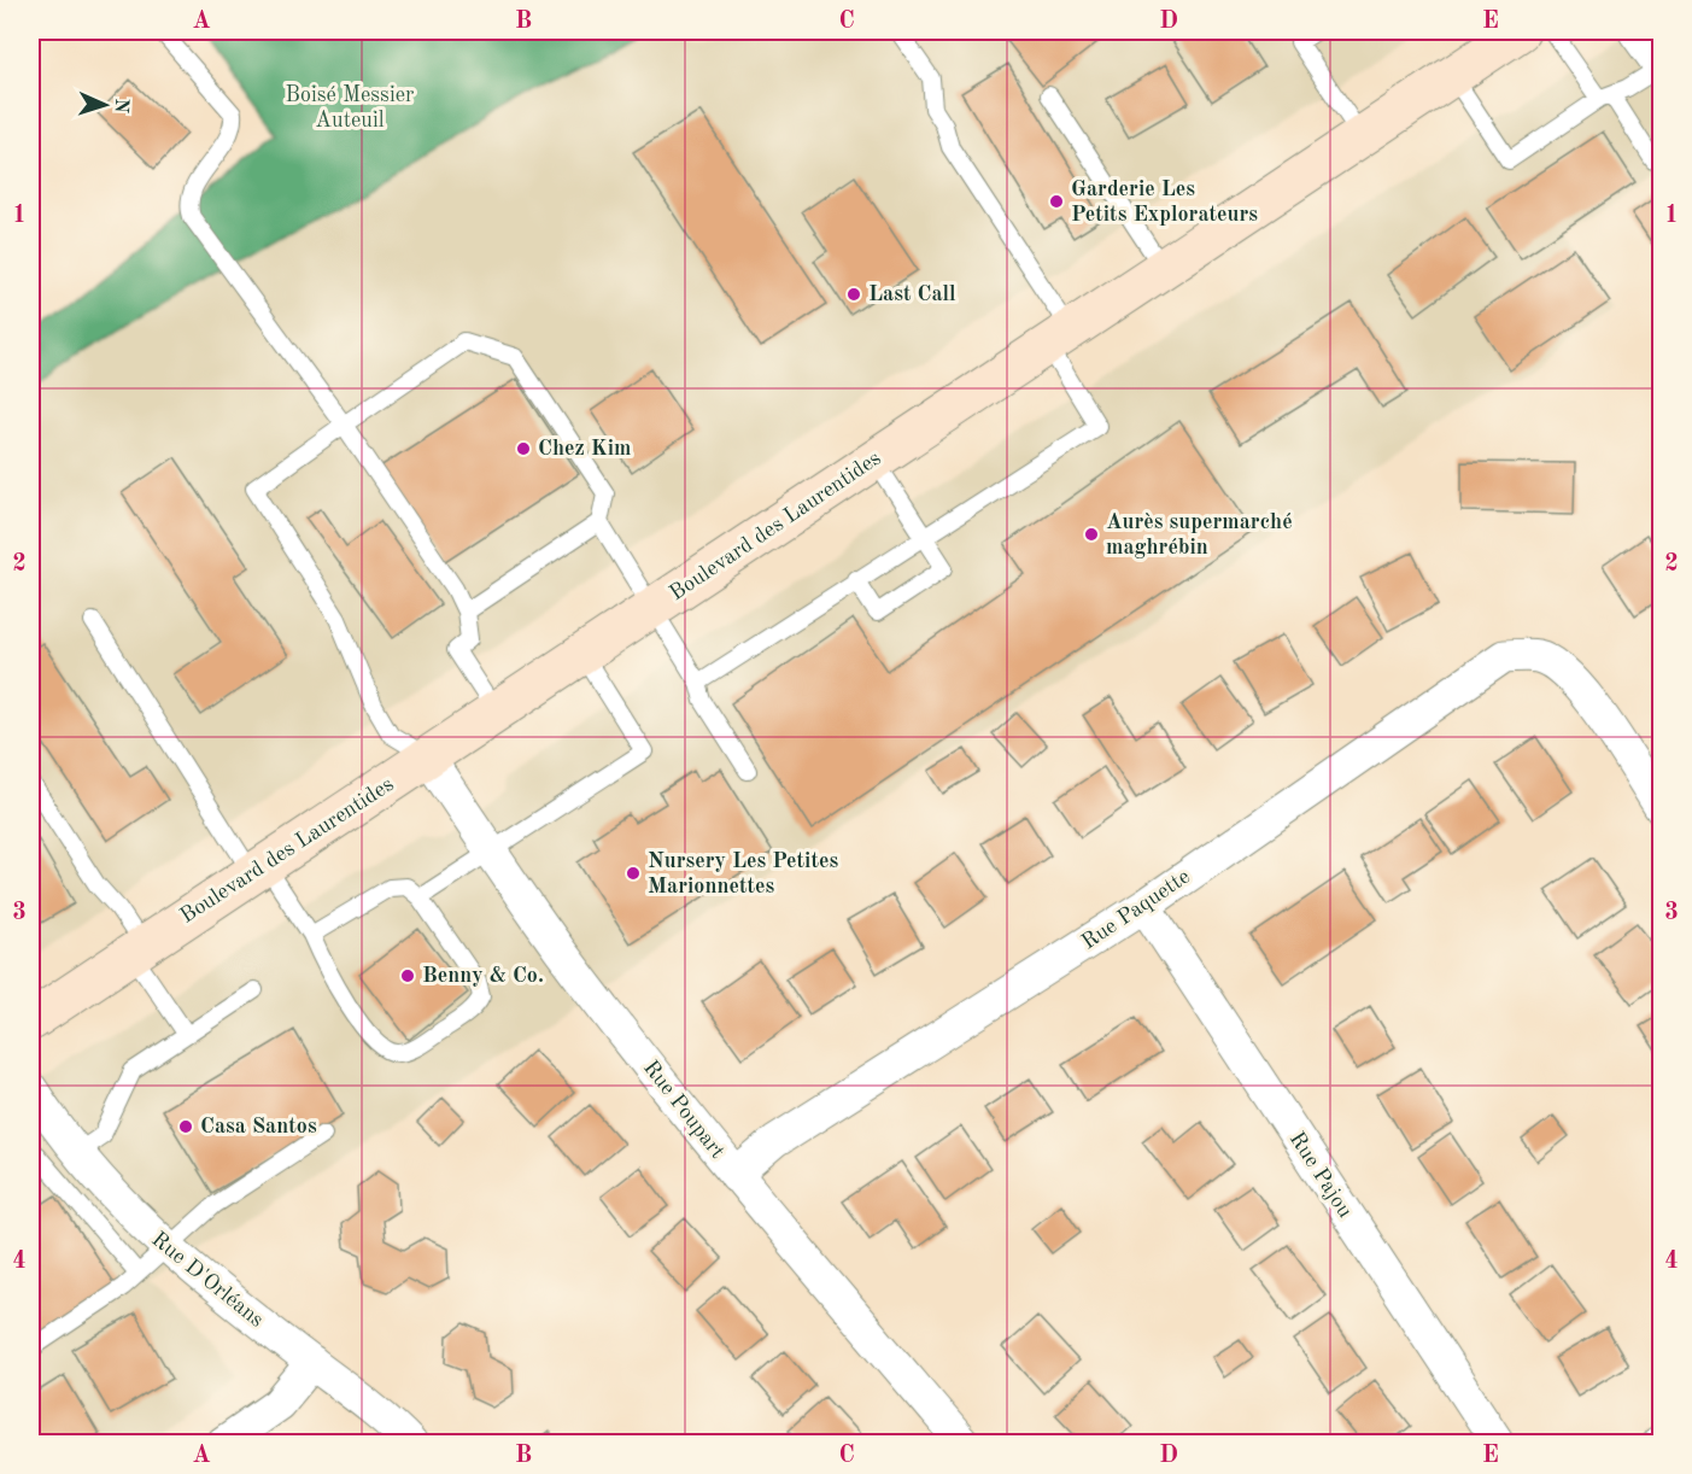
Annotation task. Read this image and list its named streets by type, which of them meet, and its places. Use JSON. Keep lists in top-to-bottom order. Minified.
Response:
{"streets":{"main road":["Boulevard des Laurentides"],"street":["Rue Paquette","Rue Poupart","Rue Pajou","Rue D'Orléans"]},"crossings":[["Boulevard des Laurentides","Rue Poupart"],["Rue Paquette","Rue Poupart"],["Rue Paquette","Rue Pajou"]],"parks":["Boisé Messier Auteuil"],"places":["Garderie Les Petits Explorateurs","Last Call","Chez Kim","Aurès supermarché maghrébin","Nursery Les Petites Marionnettes","Benny & Co.","Casa Santos"],"north":"right","grid":{"columns":["A","B","C","D","E"],"rows":["1","2","3","4"]}}
